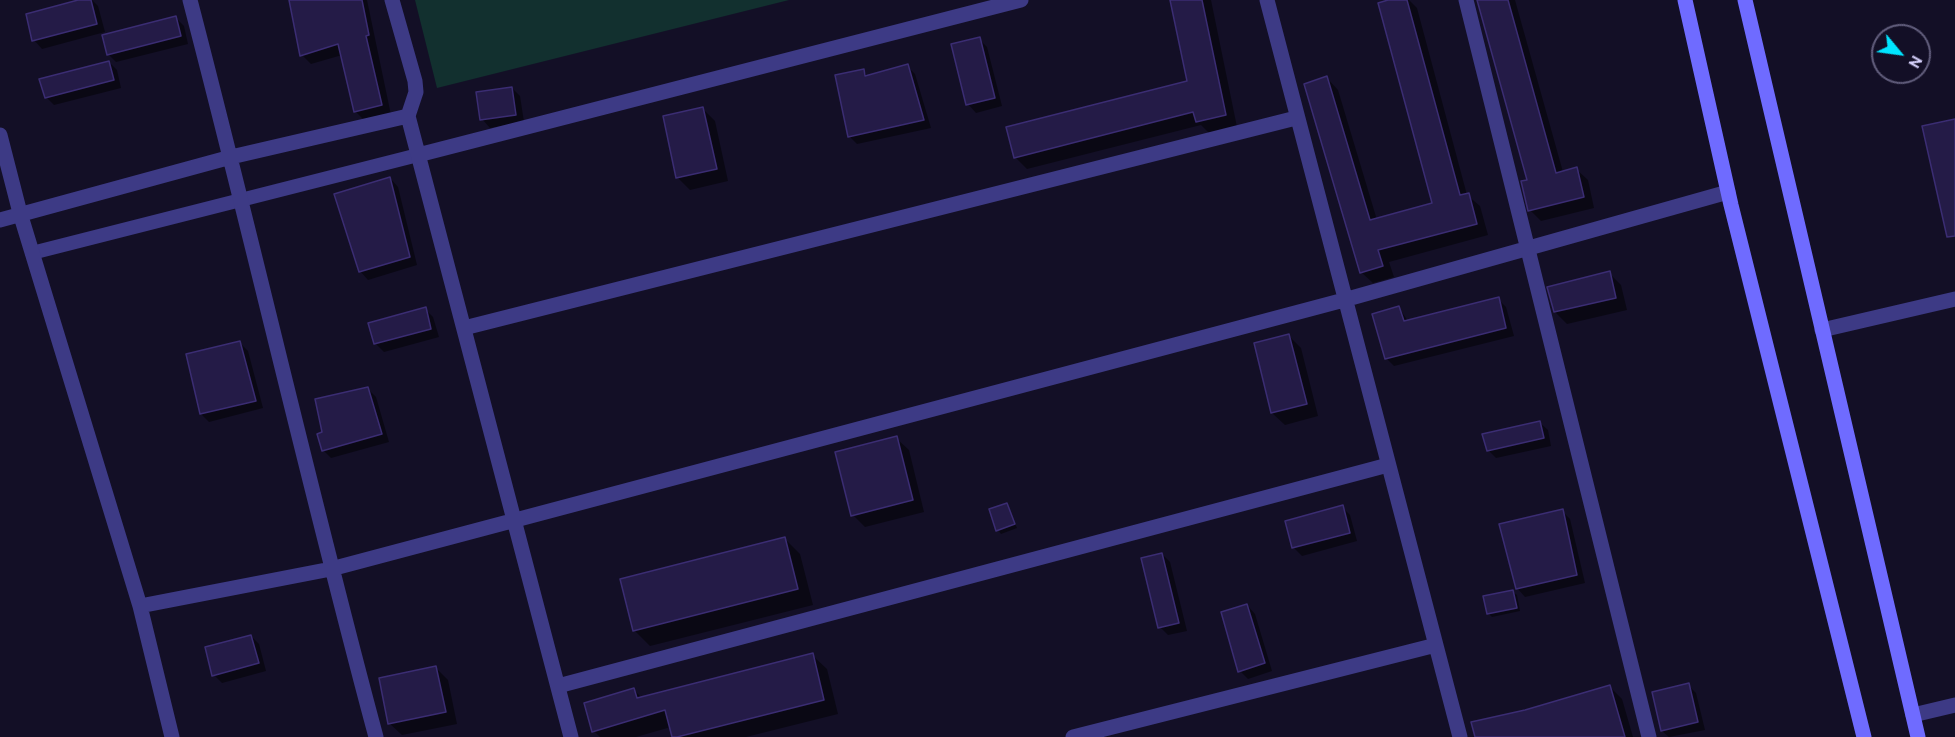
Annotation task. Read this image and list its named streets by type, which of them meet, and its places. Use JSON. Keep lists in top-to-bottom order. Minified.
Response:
{"north":"bottom right"}
